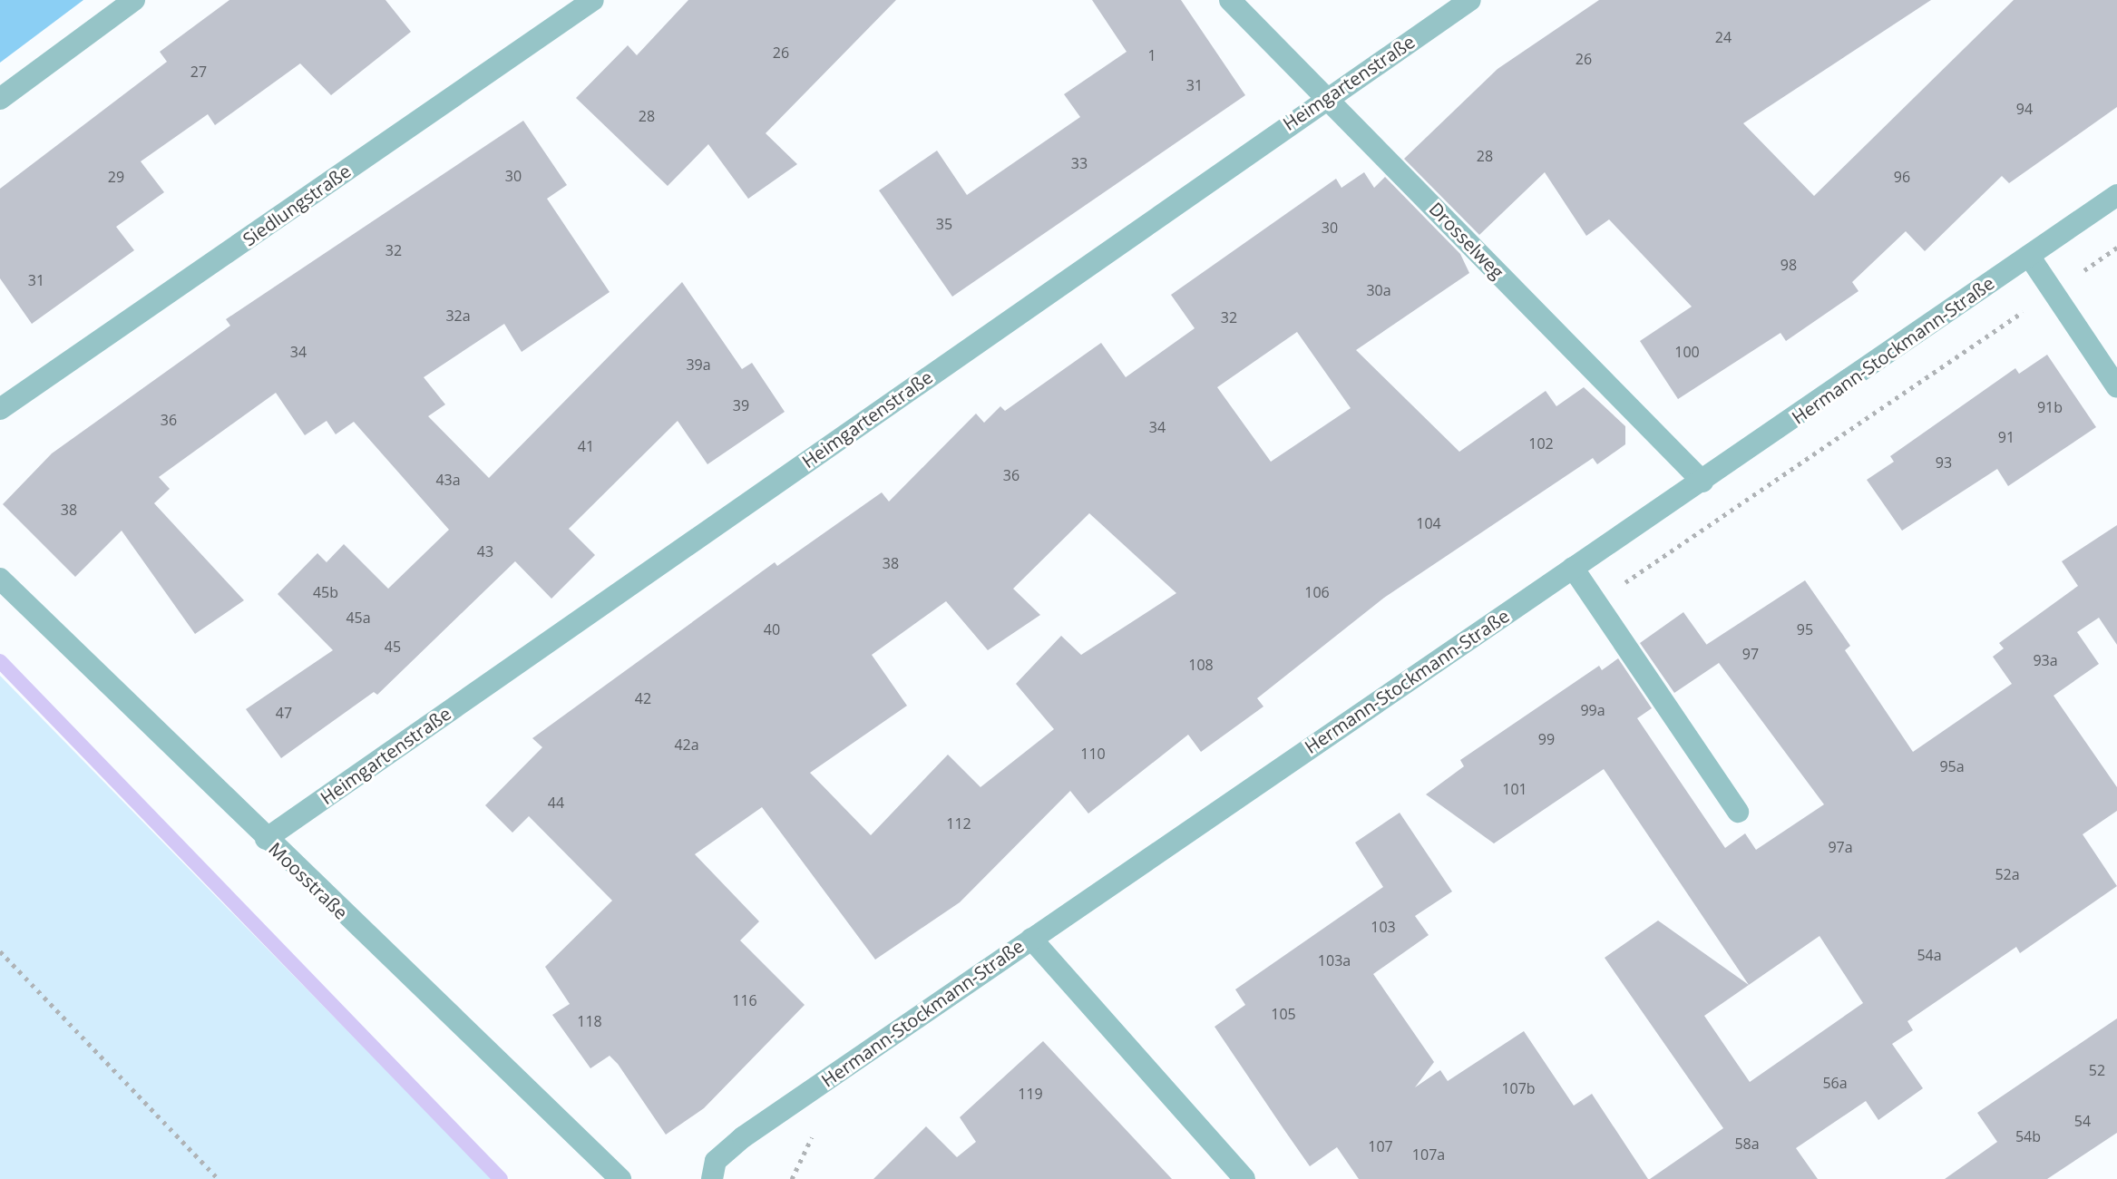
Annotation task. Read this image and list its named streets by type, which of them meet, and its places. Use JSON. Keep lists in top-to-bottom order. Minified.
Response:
{"streets":{"street":["Heimgartenstraße","Siedlungstraße","Drosselweg","Hermann-Stockmann-Straße","Moosstraße"]},"crossings":[["Heimgartenstraße","Drosselweg"],["Heimgartenstraße","Moosstraße"],["Drosselweg","Hermann-Stockmann-Straße"]],"house_numbers":["24","26","1","26","27","31","94","28","28","33","30","29","96","35","30","32","98","31","30a","32a","32","34","100","39a","39","91b","36","34","91","102","41","93","36","43a","38","104","43","38","45b","106","45a","40","95","45","97","93a","108","42","99a","47","99","42a","110","95a","101","44","112","97a","52a","103","54a","103a","116","105","118","52","56a","107b","119","54","54b","58a","107","107a"]}
